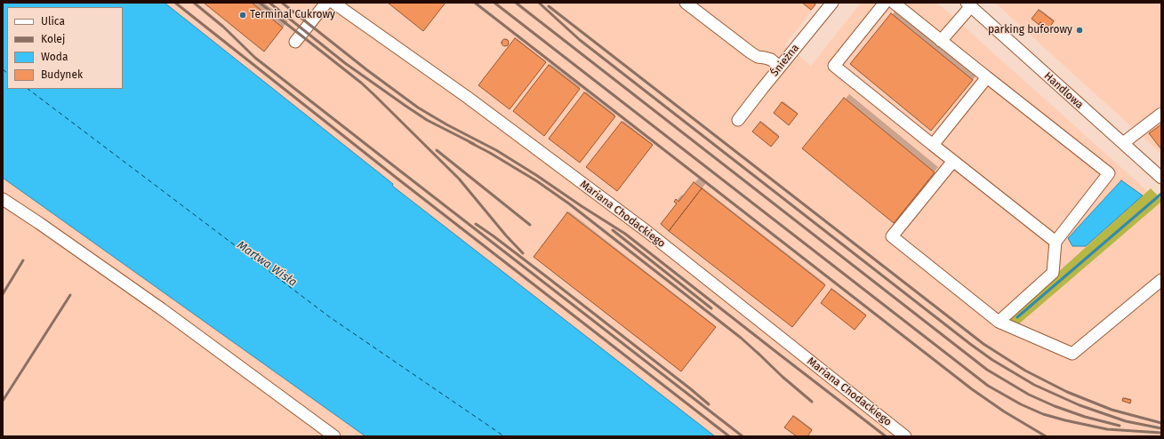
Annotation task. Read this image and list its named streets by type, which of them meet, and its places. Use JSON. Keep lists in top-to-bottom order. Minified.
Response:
{"streets":{"street":["Śnieżna","Handlowa","Mariana Chodackiego"]},"water":["Martwa Wisła"],"places":["Terminal Cukrowy","parking buforowy"],"legend":["Ulica","Kolej","Woda","Budynek"]}
